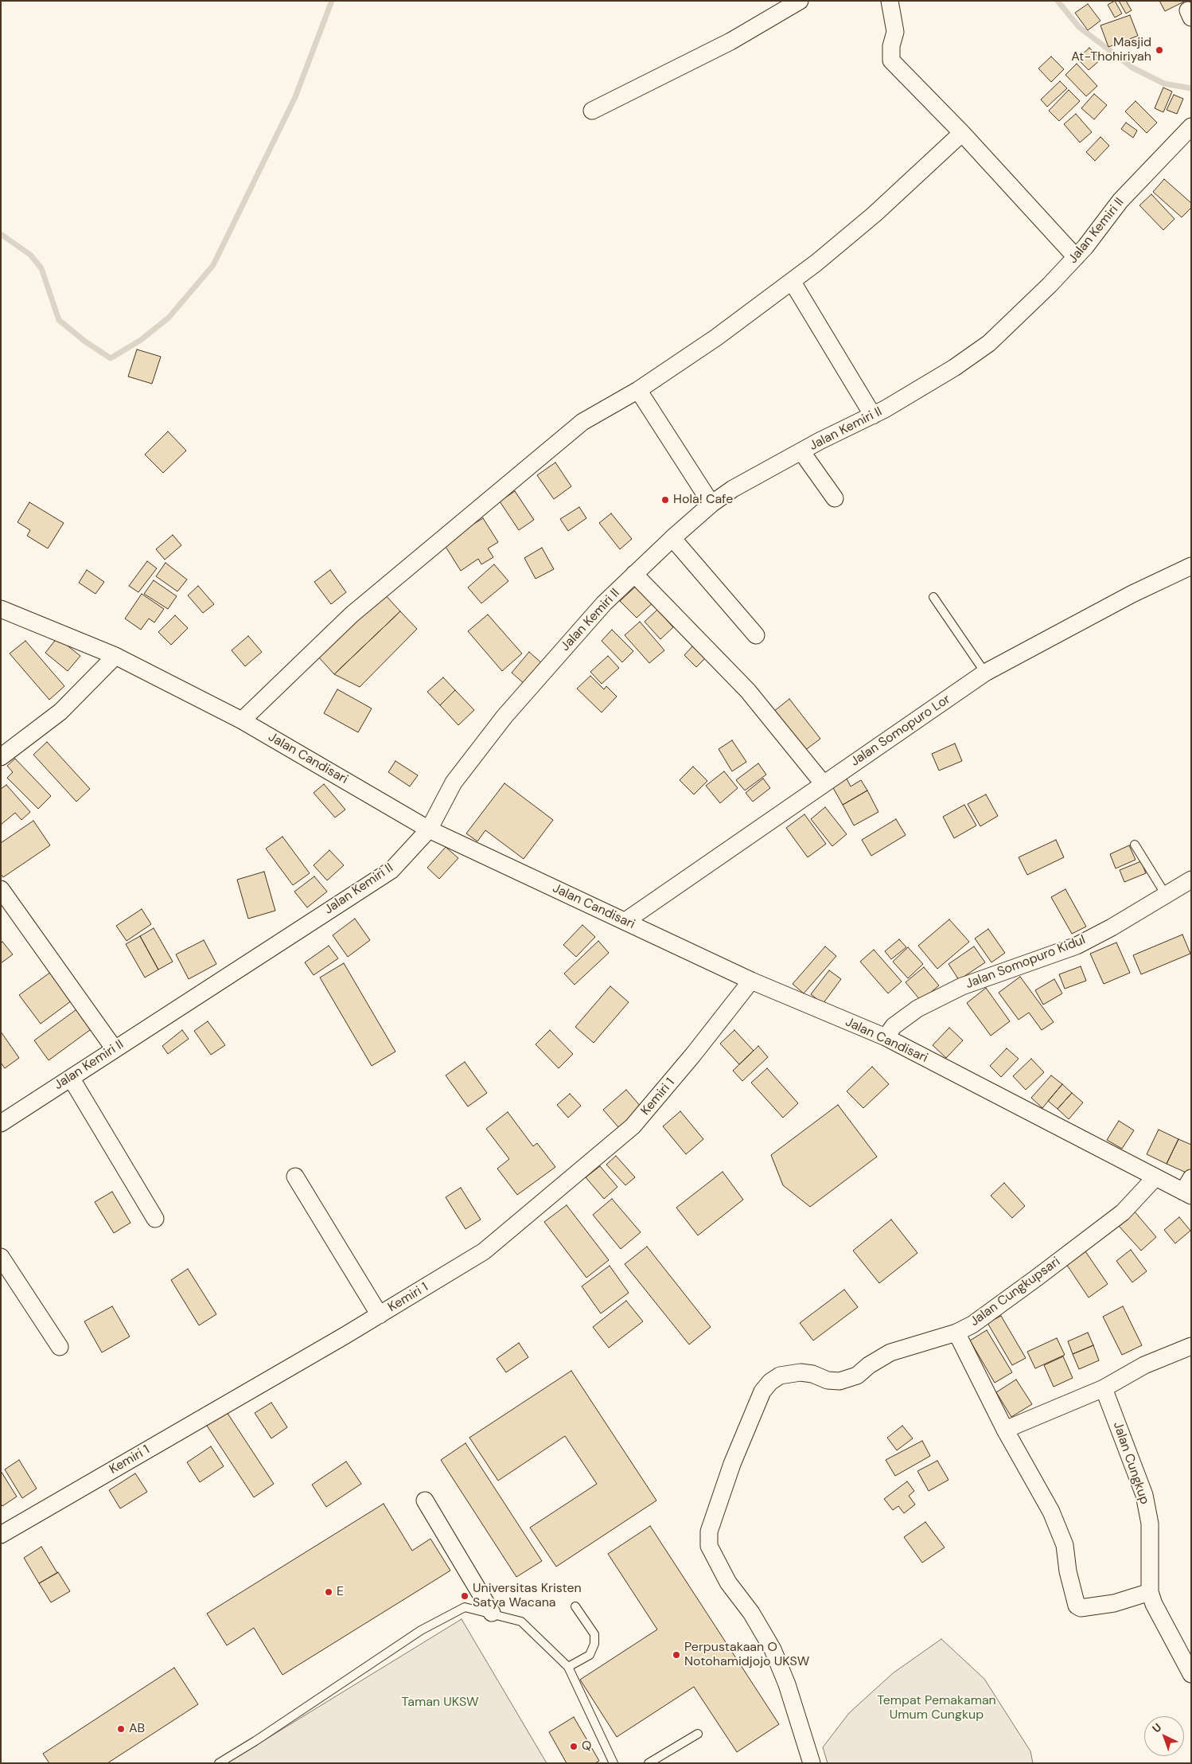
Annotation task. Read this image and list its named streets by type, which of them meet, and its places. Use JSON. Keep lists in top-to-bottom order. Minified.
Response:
{"streets":{"street":["Jalan Kemiri II","Jalan Somopuro Lor","Jalan Candisari","Jalan Somopuro Kidul","Kemiri 1","Jalan Cungkupsari","Jalan Cungkup"]},"crossings":[["Jalan Kemiri II","Jalan Candisari"],["Jalan Somopuro Lor","Jalan Candisari"],["Jalan Candisari","Jalan Somopuro Kidul"],["Jalan Candisari","Kemiri 1"],["Jalan Candisari","Jalan Cungkupsari"],["Jalan Cungkupsari","Jalan Cungkup"]],"parks":["Tempat Pemakaman Umum Cungkup","Taman UKSW"],"places":["Masjid At-Thohiriyah","Hola! Cafe","E","Universitas Kristen Satya Wacana","Perpustakaan O Notohamidjojo UKSW","AB","Q"],"north":"top left"}
